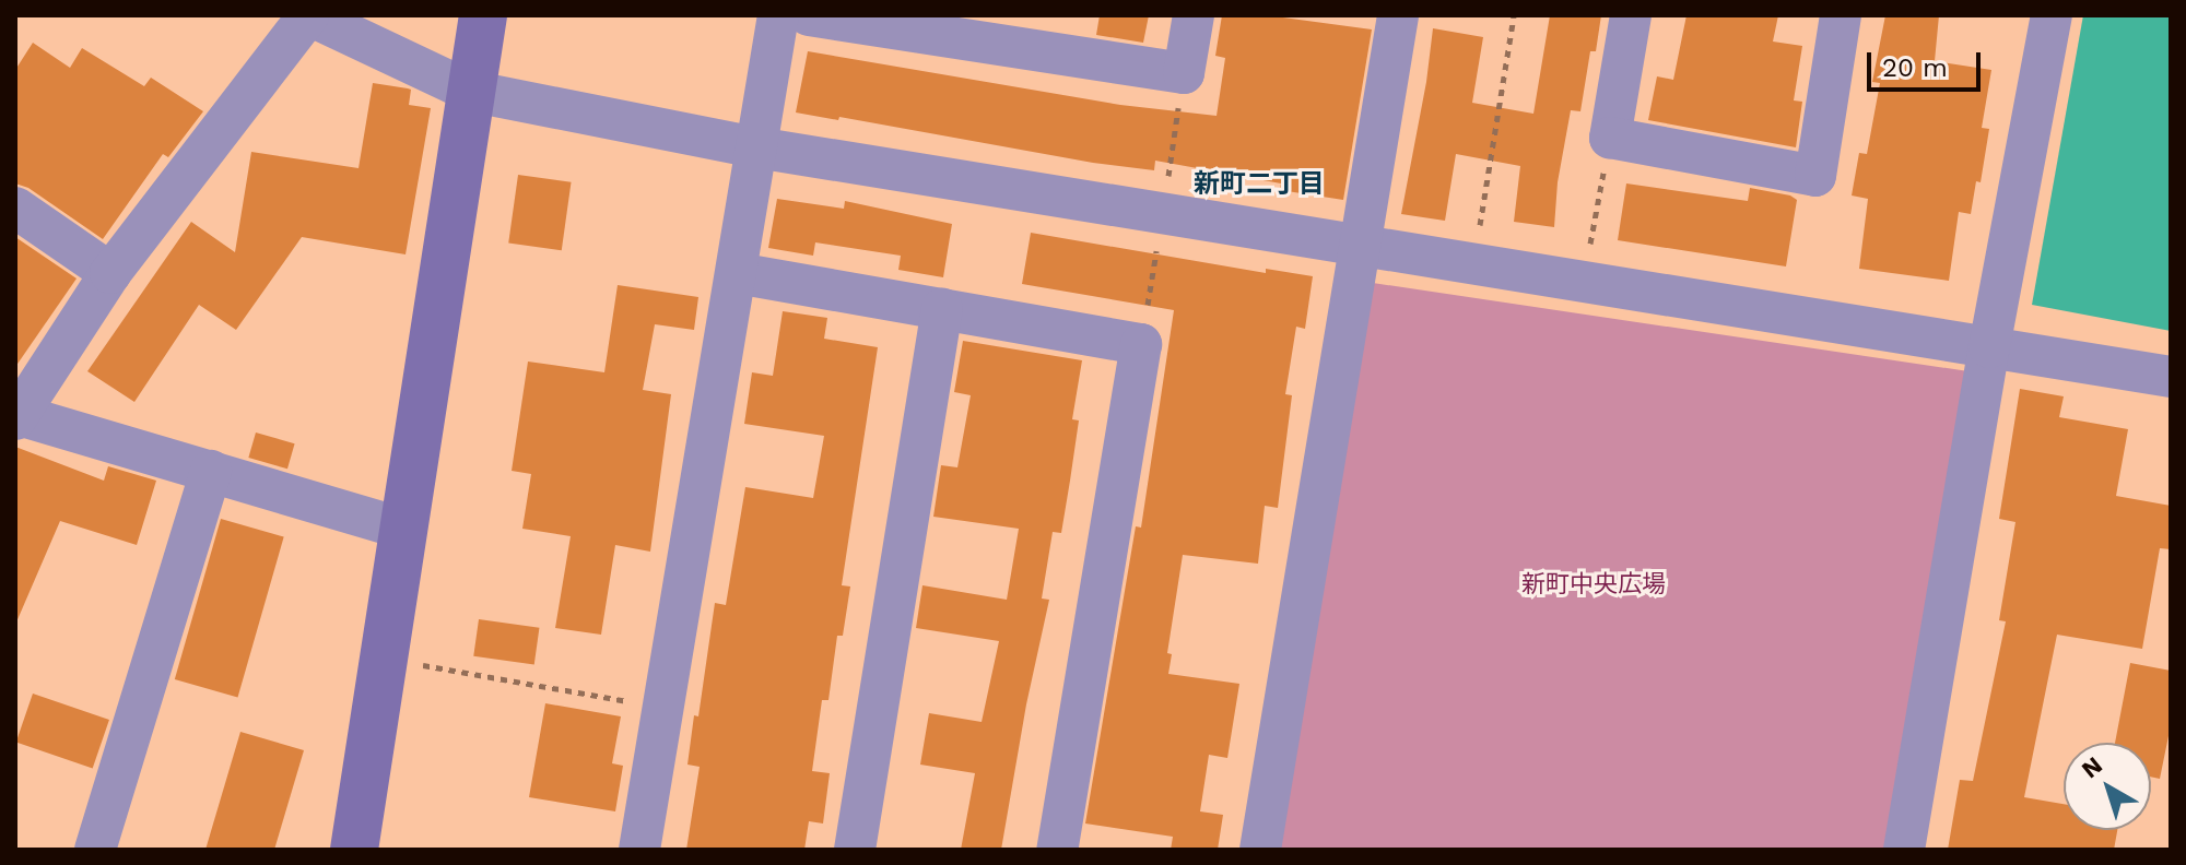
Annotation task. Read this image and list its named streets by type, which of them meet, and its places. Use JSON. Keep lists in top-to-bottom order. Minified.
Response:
{"districts":["新町二丁目"],"parks":["新町中央広場"],"scale_bar":"20 m","north":"top left"}
